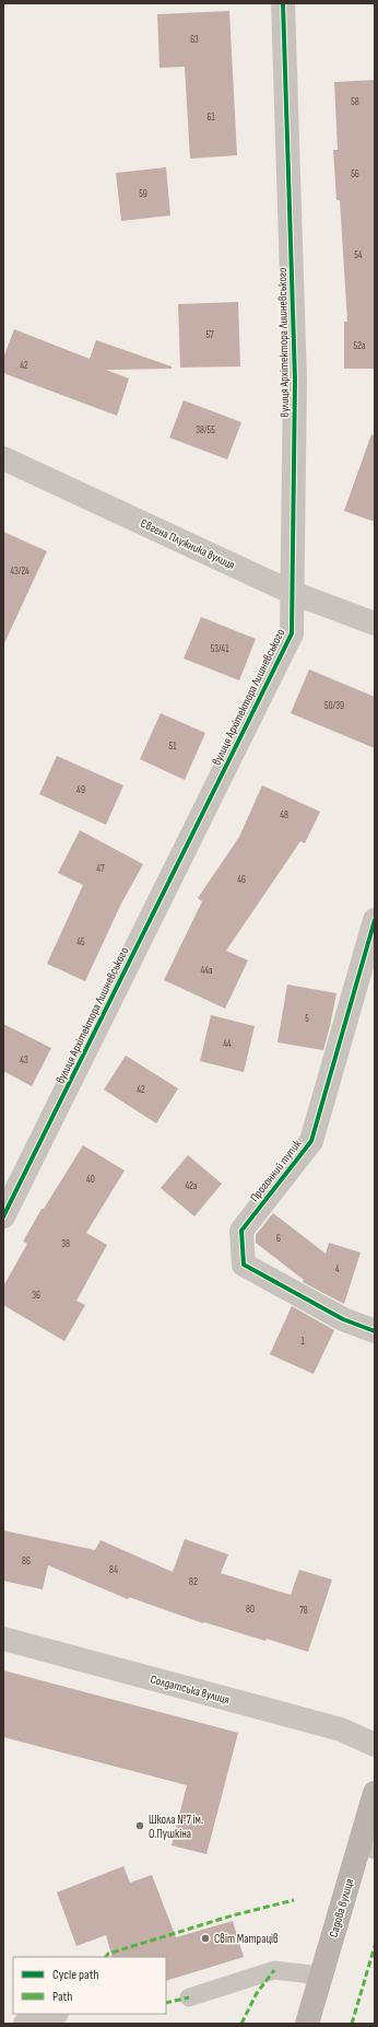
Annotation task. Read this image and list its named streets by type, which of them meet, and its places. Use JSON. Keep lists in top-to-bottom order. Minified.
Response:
{"streets":{"main road":["Садова вулиця"],"street":["вулиця Архітектора Лишневського","Євгена Плужника вулиця","Прогонний тупик","Солдатська вулиця"]},"crossings":[["вулиця Архітектора Лишневського","Євгена Плужника вулиця"]],"places":["Школа №7 ім. О.Пушкіна","Світ Матраців"],"house_numbers":["63","58","61","56","59","54","57","52а","42","38/55","43/24","53/41","50/39","51","49","48","47","46","45","44а","5","44","43","42","40","42а","6","38","4","36","1","86","84","82","80","78"],"legend":["Cycle path","Path"]}
